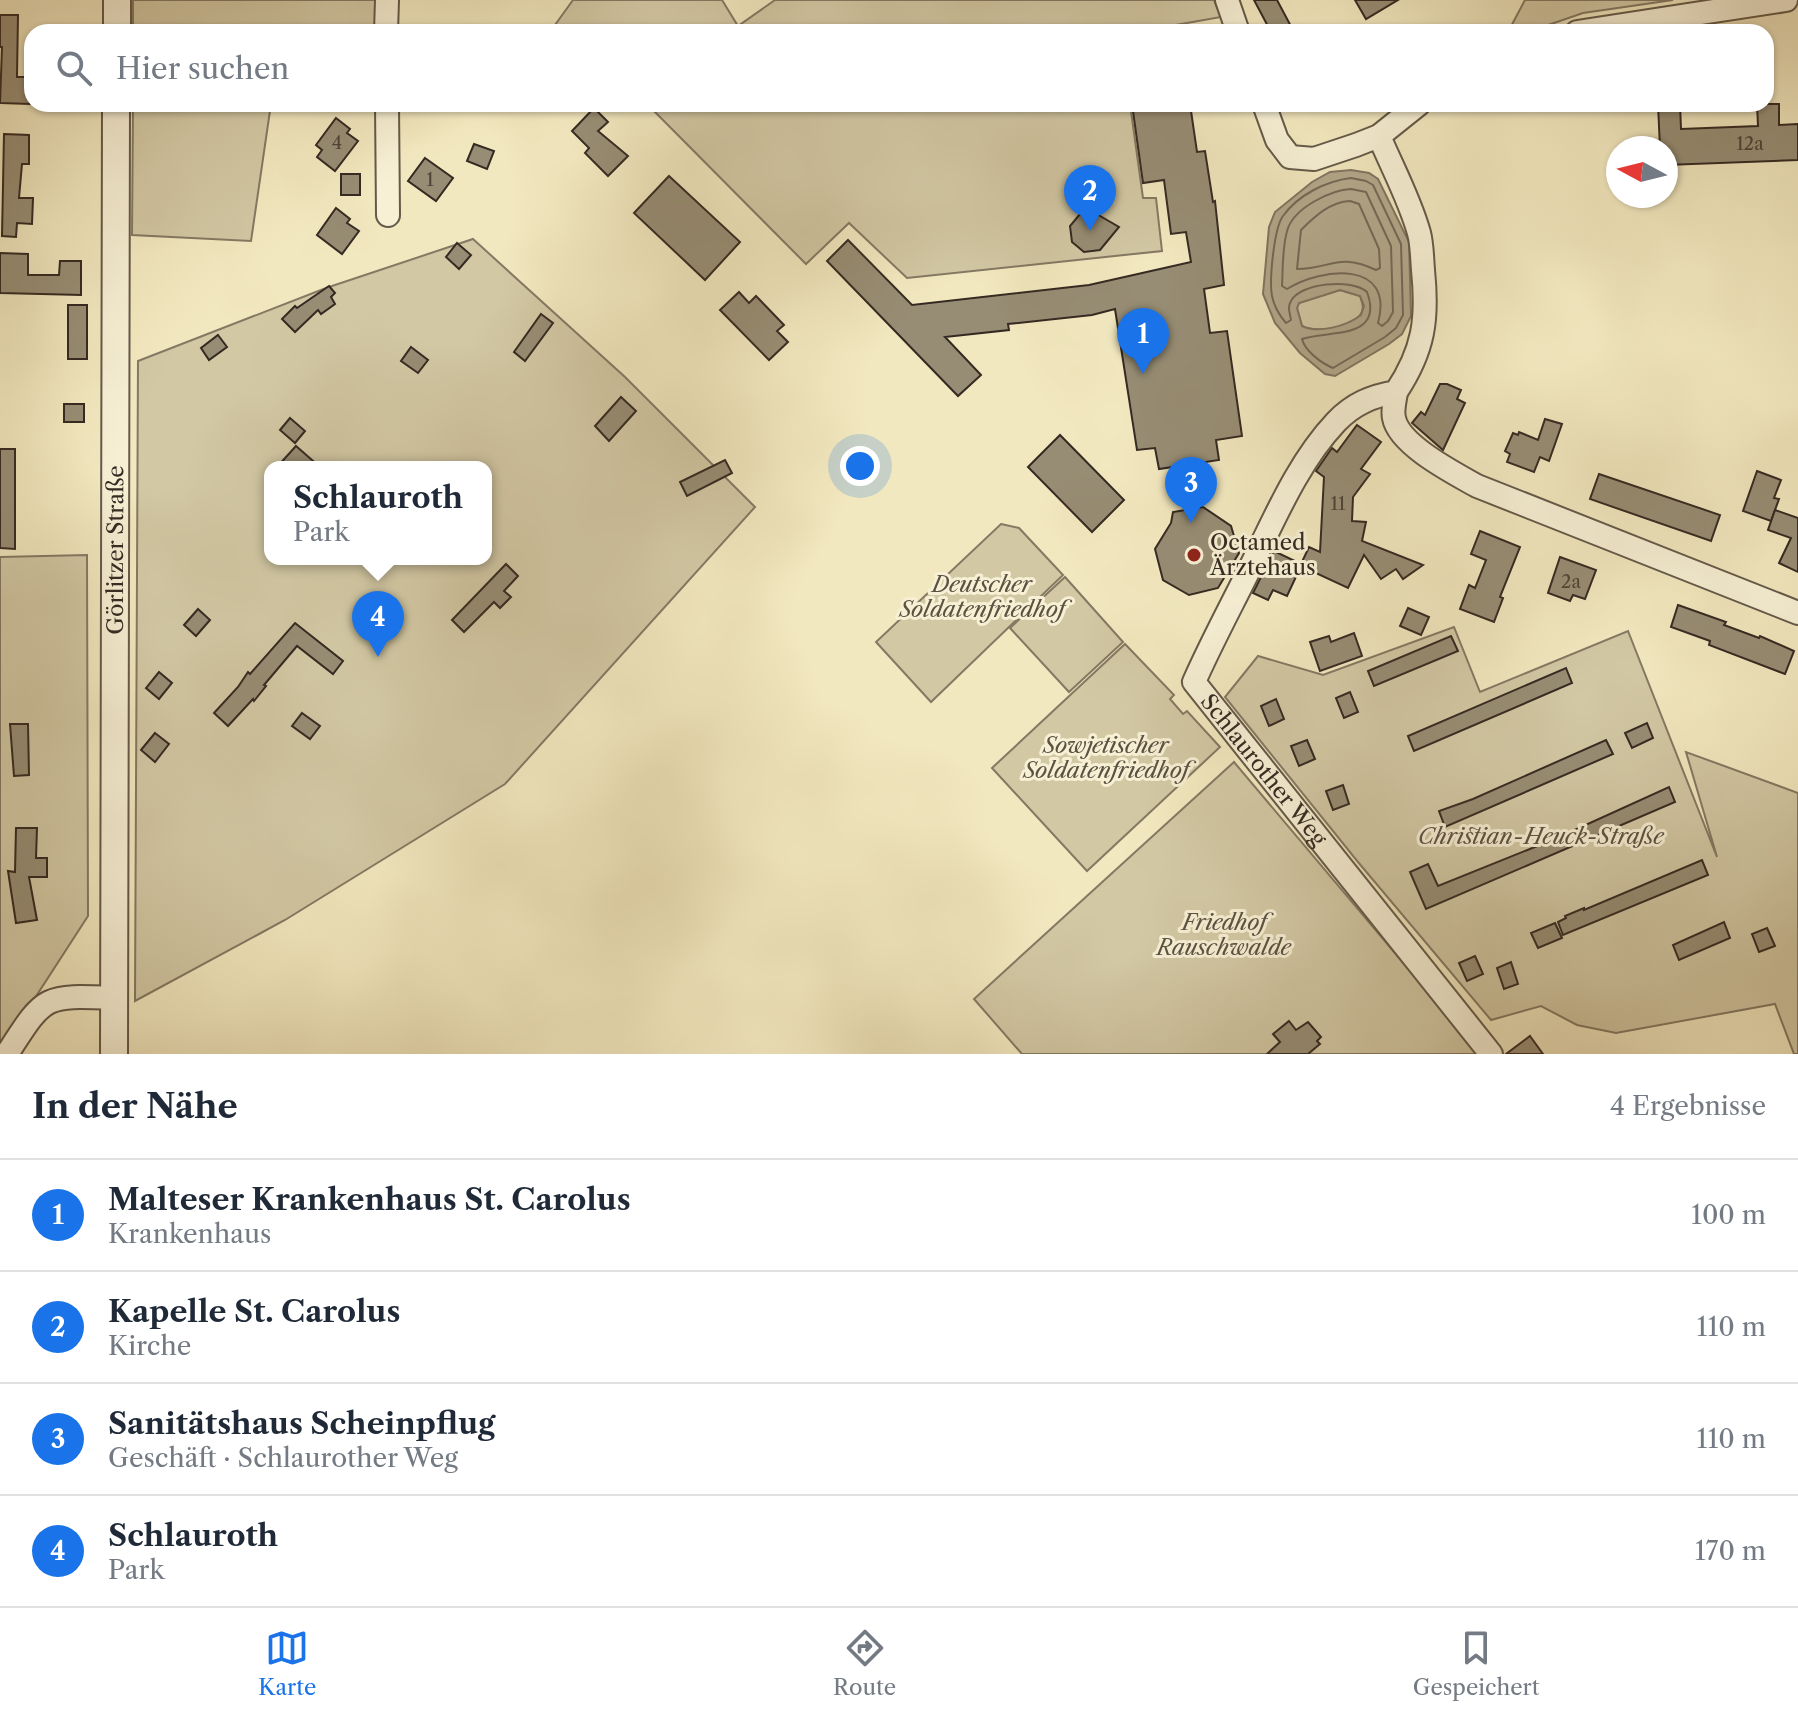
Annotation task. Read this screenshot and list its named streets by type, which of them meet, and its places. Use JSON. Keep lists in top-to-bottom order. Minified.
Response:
{"streets":{"street":["Görlitzer Straße","Schlaurother Weg"]},"parks":["Deutscher Soldatenfriedhof","Sowjetischer Soldatenfriedhof","Christian-Heuck-Straße","Friedhof Rauschwalde"],"places":["Octamed Ärztehaus"],"house_numbers":["4","12a","1","11","2a"],"north":"left","page":{"search":"Hier suchen","pins":["2","1","3","4"],"popup":["Schlauroth","Park"],"heading":["In der Nähe","4 Ergebnisse"],"list":[{"mark":"1","name":"Malteser Krankenhaus St. Carolus","note":"Krankenhaus","value":"100 m"},{"mark":"2","name":"Kapelle St. Carolus","note":"Kirche","value":"110 m"},{"mark":"3","name":"Sanitätshaus Scheinpflug","note":"Geschäft · Schlaurother Weg","value":"110 m"},{"mark":"4","name":"Schlauroth","note":"Park","value":"170 m"}],"nav":["Karte","Route","Gespeichert"]}}
